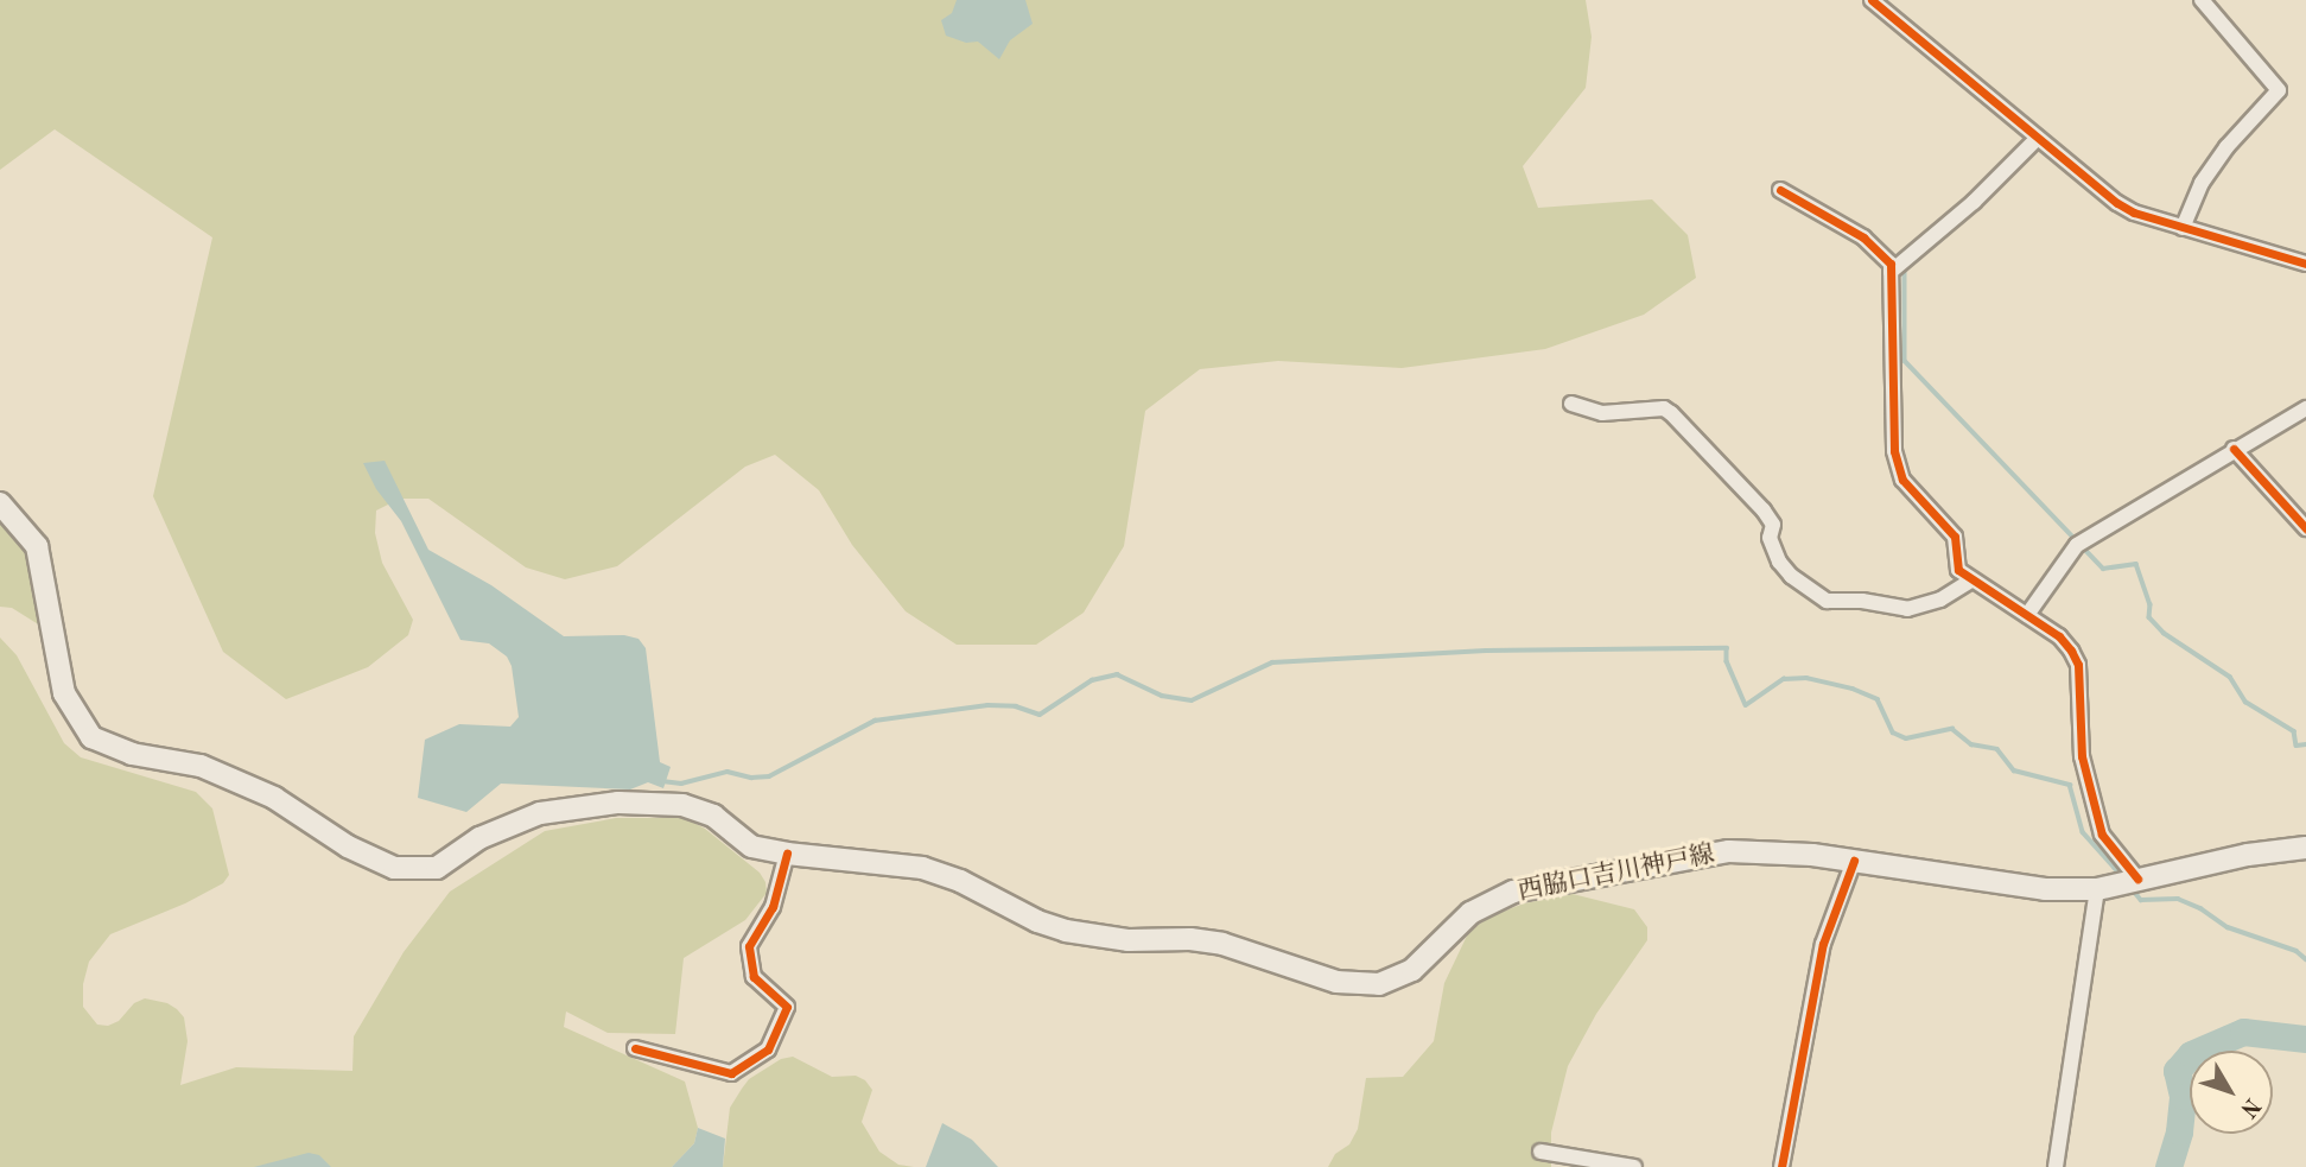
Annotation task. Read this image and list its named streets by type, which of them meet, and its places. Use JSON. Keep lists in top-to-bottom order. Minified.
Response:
{"streets":{"main road":["西脇口吉川神戸線"]},"north":"bottom right"}
